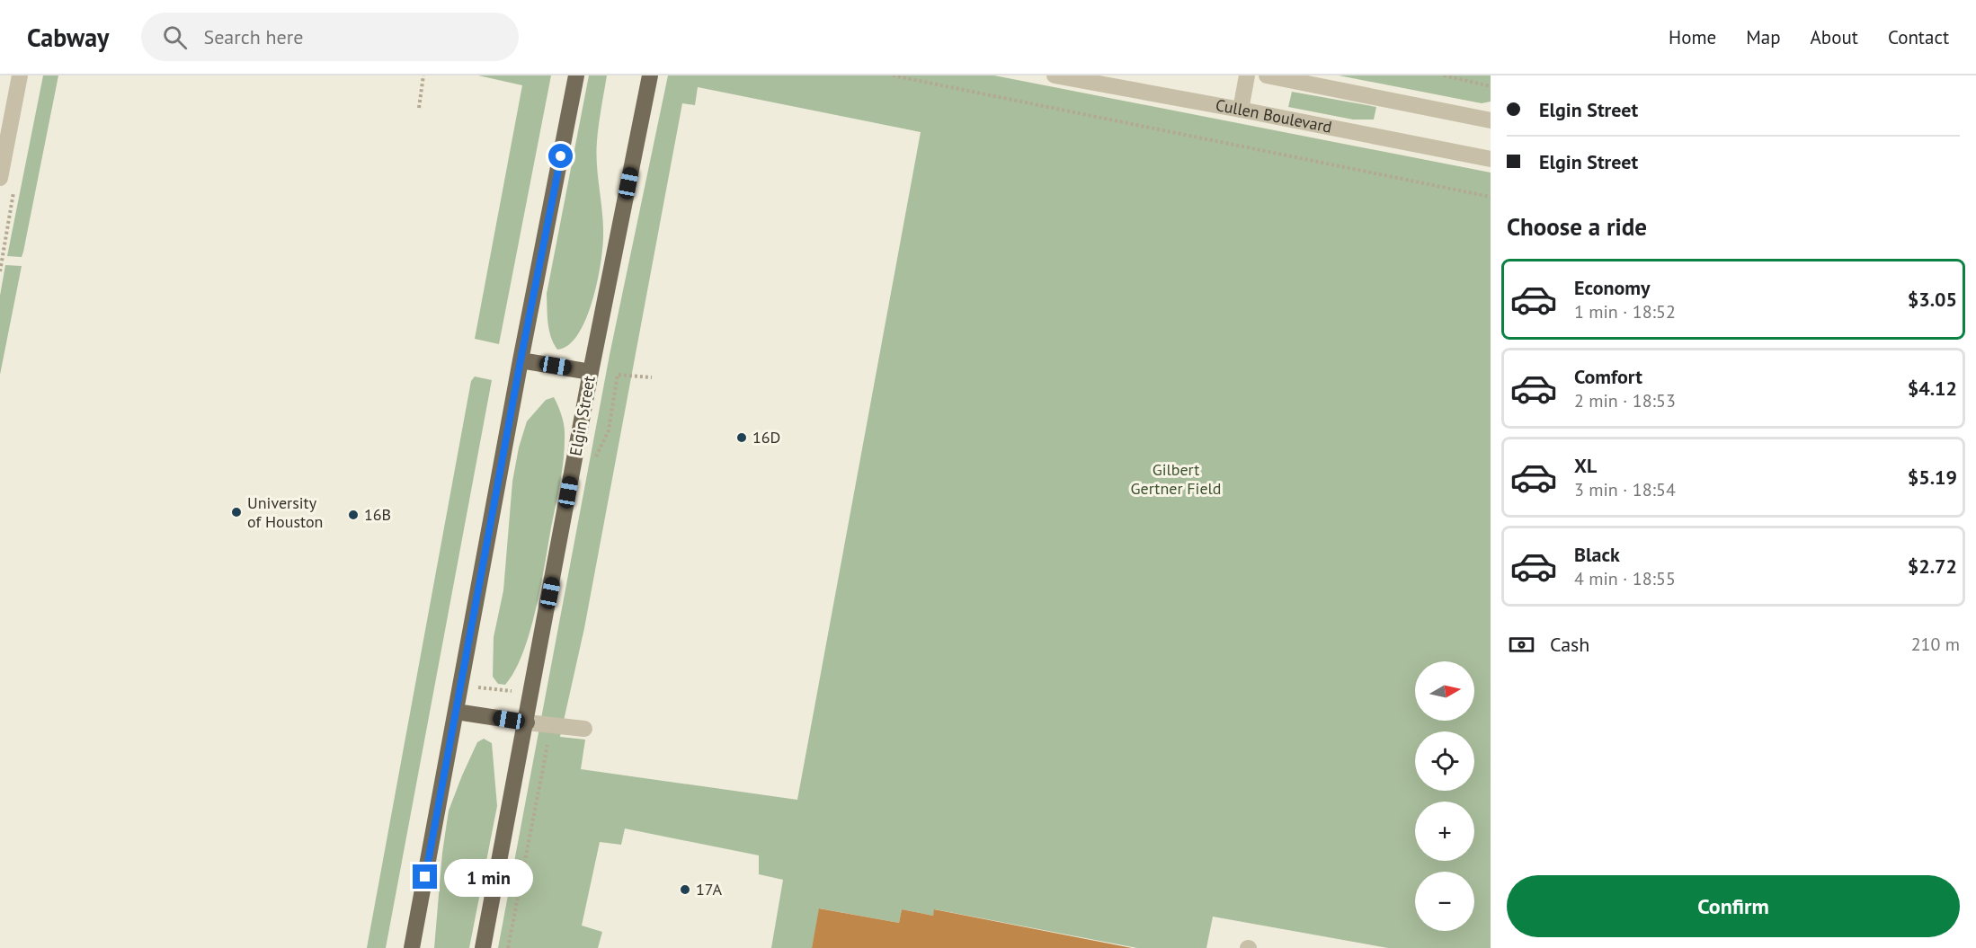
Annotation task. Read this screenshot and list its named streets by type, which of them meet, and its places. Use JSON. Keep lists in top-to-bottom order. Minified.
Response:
{"streets":{"main road":["Elgin Street"],"street":["Cullen Boulevard"]},"parks":["Gilbert Gertner Field"],"places":["16D","University of Houston","16B","17A"],"north":"right","page":{"header":"Cabway","search":"Search here","nav":["Home","Map","About","Contact"],"banner":["Elgin Street","Elgin Street"],"heading":"Choose a ride","list":[{"name":"Economy","note":"1 min · 18:52","value":"$3.05"},{"name":"Comfort","note":"2 min · 18:53","value":"$4.12"},{"name":"XL","note":"3 min · 18:54","value":"$5.19"},{"name":"Black","note":"4 min · 18:55","value":"$2.72"}],"pay":["Cash","210 m"],"map_buttons":["+","−"],"bubble":"1 min","buttons":"Confirm"}}
